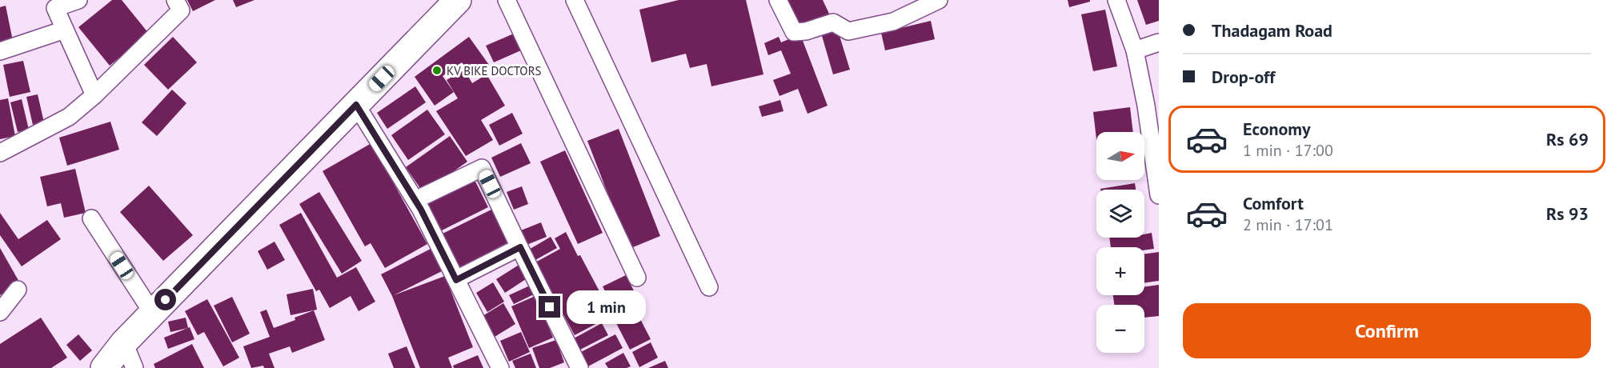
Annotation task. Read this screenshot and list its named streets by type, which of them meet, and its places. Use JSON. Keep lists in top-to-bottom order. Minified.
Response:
{"places":["KV BIKE DOCTORS"],"north":"right","page":{"banner":["Thadagam Road","Drop-off"],"list":[{"name":"Economy","note":"1 min · 17:00","value":"Rs 69"},{"name":"Comfort","note":"2 min · 17:01","value":"Rs 93"}],"map_buttons":["+","−"],"bubble":"1 min","buttons":"Confirm"}}
